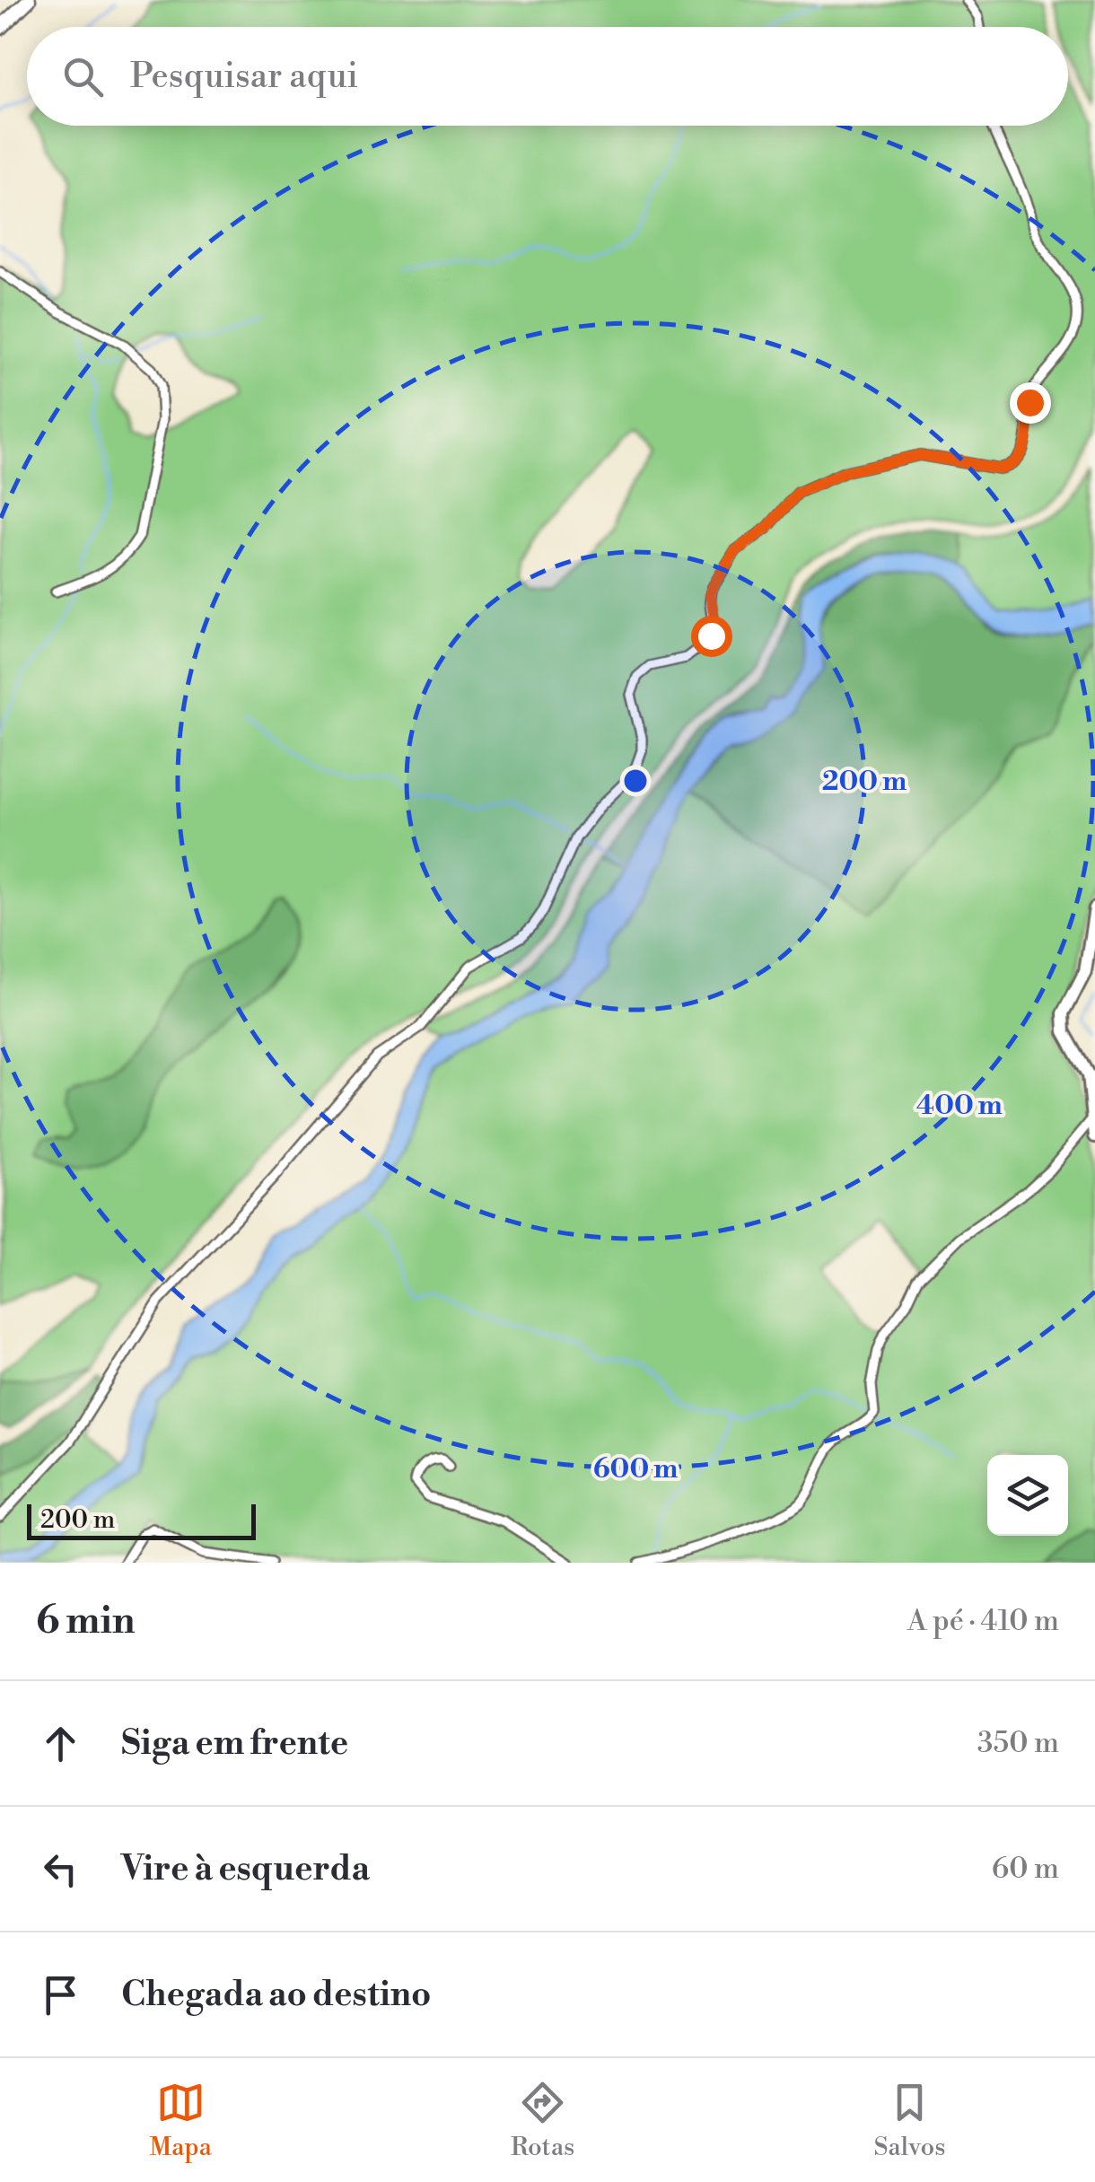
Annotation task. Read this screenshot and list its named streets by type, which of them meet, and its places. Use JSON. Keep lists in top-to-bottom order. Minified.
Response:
{"scale_bar":"200 m","page":{"search":"Pesquisar aqui","scale":"200 m","heading":["6 min","A pé · 410 m"],"list":[["Siga em frente","350 m"],["Vire à esquerda","60 m"],"Chegada ao destino"],"nav":["Mapa","Rotas","Salvos"]},"rings":["200 m","400 m","600 m"]}
